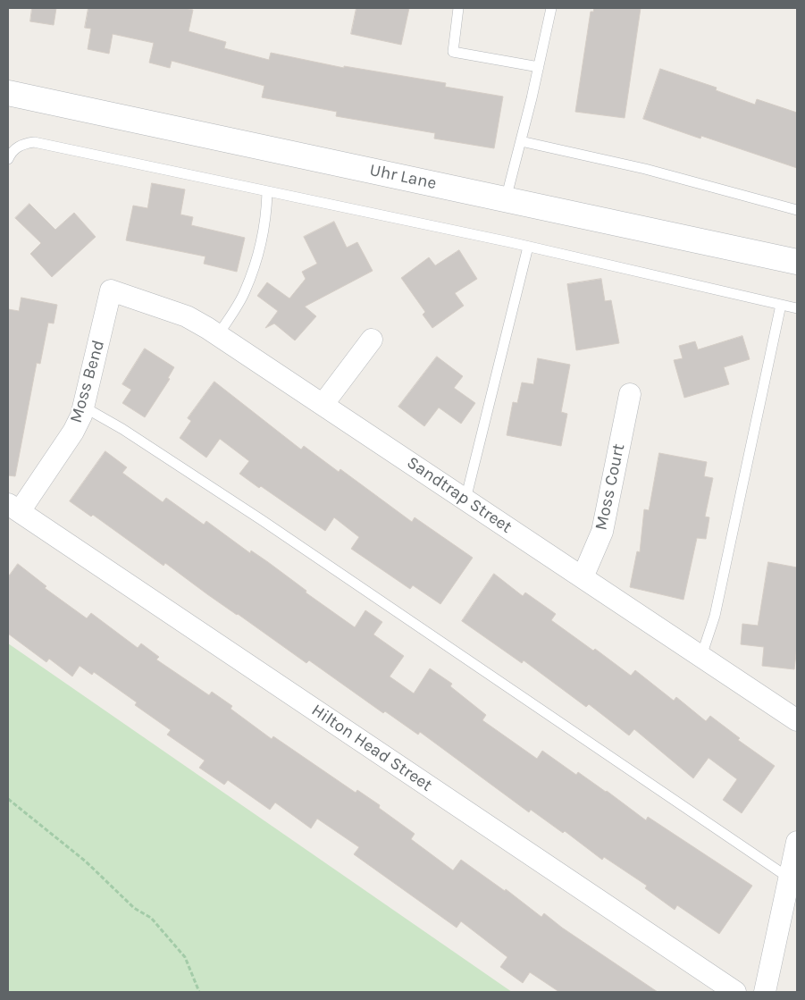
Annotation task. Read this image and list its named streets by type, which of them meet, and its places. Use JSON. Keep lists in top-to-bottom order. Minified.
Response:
{"streets":{"street":["Uhr Lane","Moss Bend","Moss Court","Sandtrap Street","Hilton Head Street"]},"crossings":[["Moss Bend","Sandtrap Street"],["Moss Bend","Hilton Head Street"],["Moss Court","Sandtrap Street"]]}
